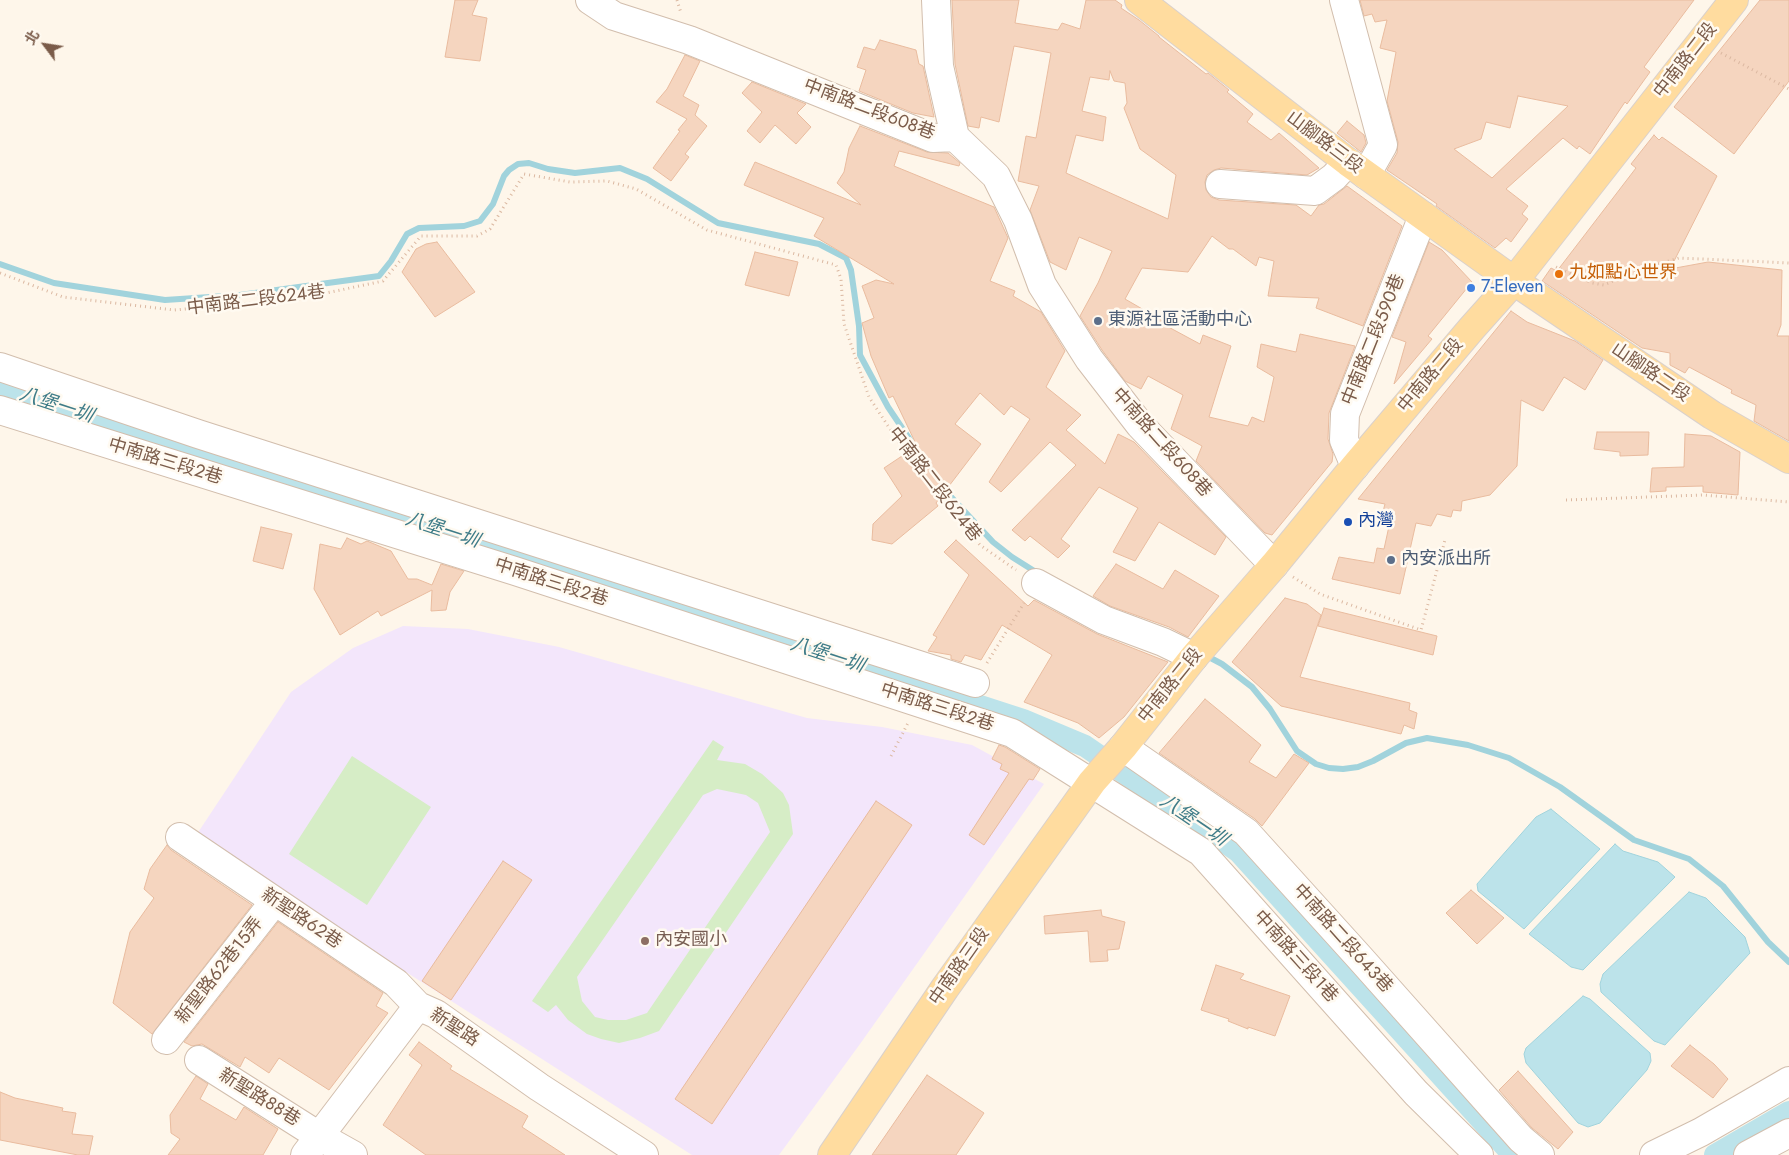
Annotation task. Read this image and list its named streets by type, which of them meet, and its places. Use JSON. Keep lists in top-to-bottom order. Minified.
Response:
{"streets":{"main road":["中南路二段","山腳路三段","山腳路二段","中南路三段"],"street":["中南路二段608巷","中南路二段590巷","中南路三段2巷","新聖路62巷","中南路二段643巷","中南路三段1巷","新聖路62巷15弄","新聖路","新聖路88巷"],"path":["中南路二段624巷"]},"crossings":[["中南路二段","中南路二段608巷"],["中南路二段","山腳路三段"],["中南路二段","中南路二段590巷"],["中南路二段","山腳路二段"],["中南路二段","中南路三段2巷"],["中南路二段","中南路二段643巷"],["中南路二段","中南路三段1巷"],["中南路二段","中南路三段"],["山腳路三段","中南路二段590巷"],["山腳路三段","山腳路二段"],["中南路三段2巷","中南路三段1巷"],["中南路三段2巷","中南路三段"],["新聖路62巷","新聖路62巷15弄"],["新聖路62巷","新聖路"],["中南路三段1巷","中南路三段"],["新聖路","新聖路88巷"]],"water":["八堡一圳"],"places":["九如點心世界","7-Eleven","東源社區活動中心","內灣","內安派出所","內安國小"],"north":"top left"}
